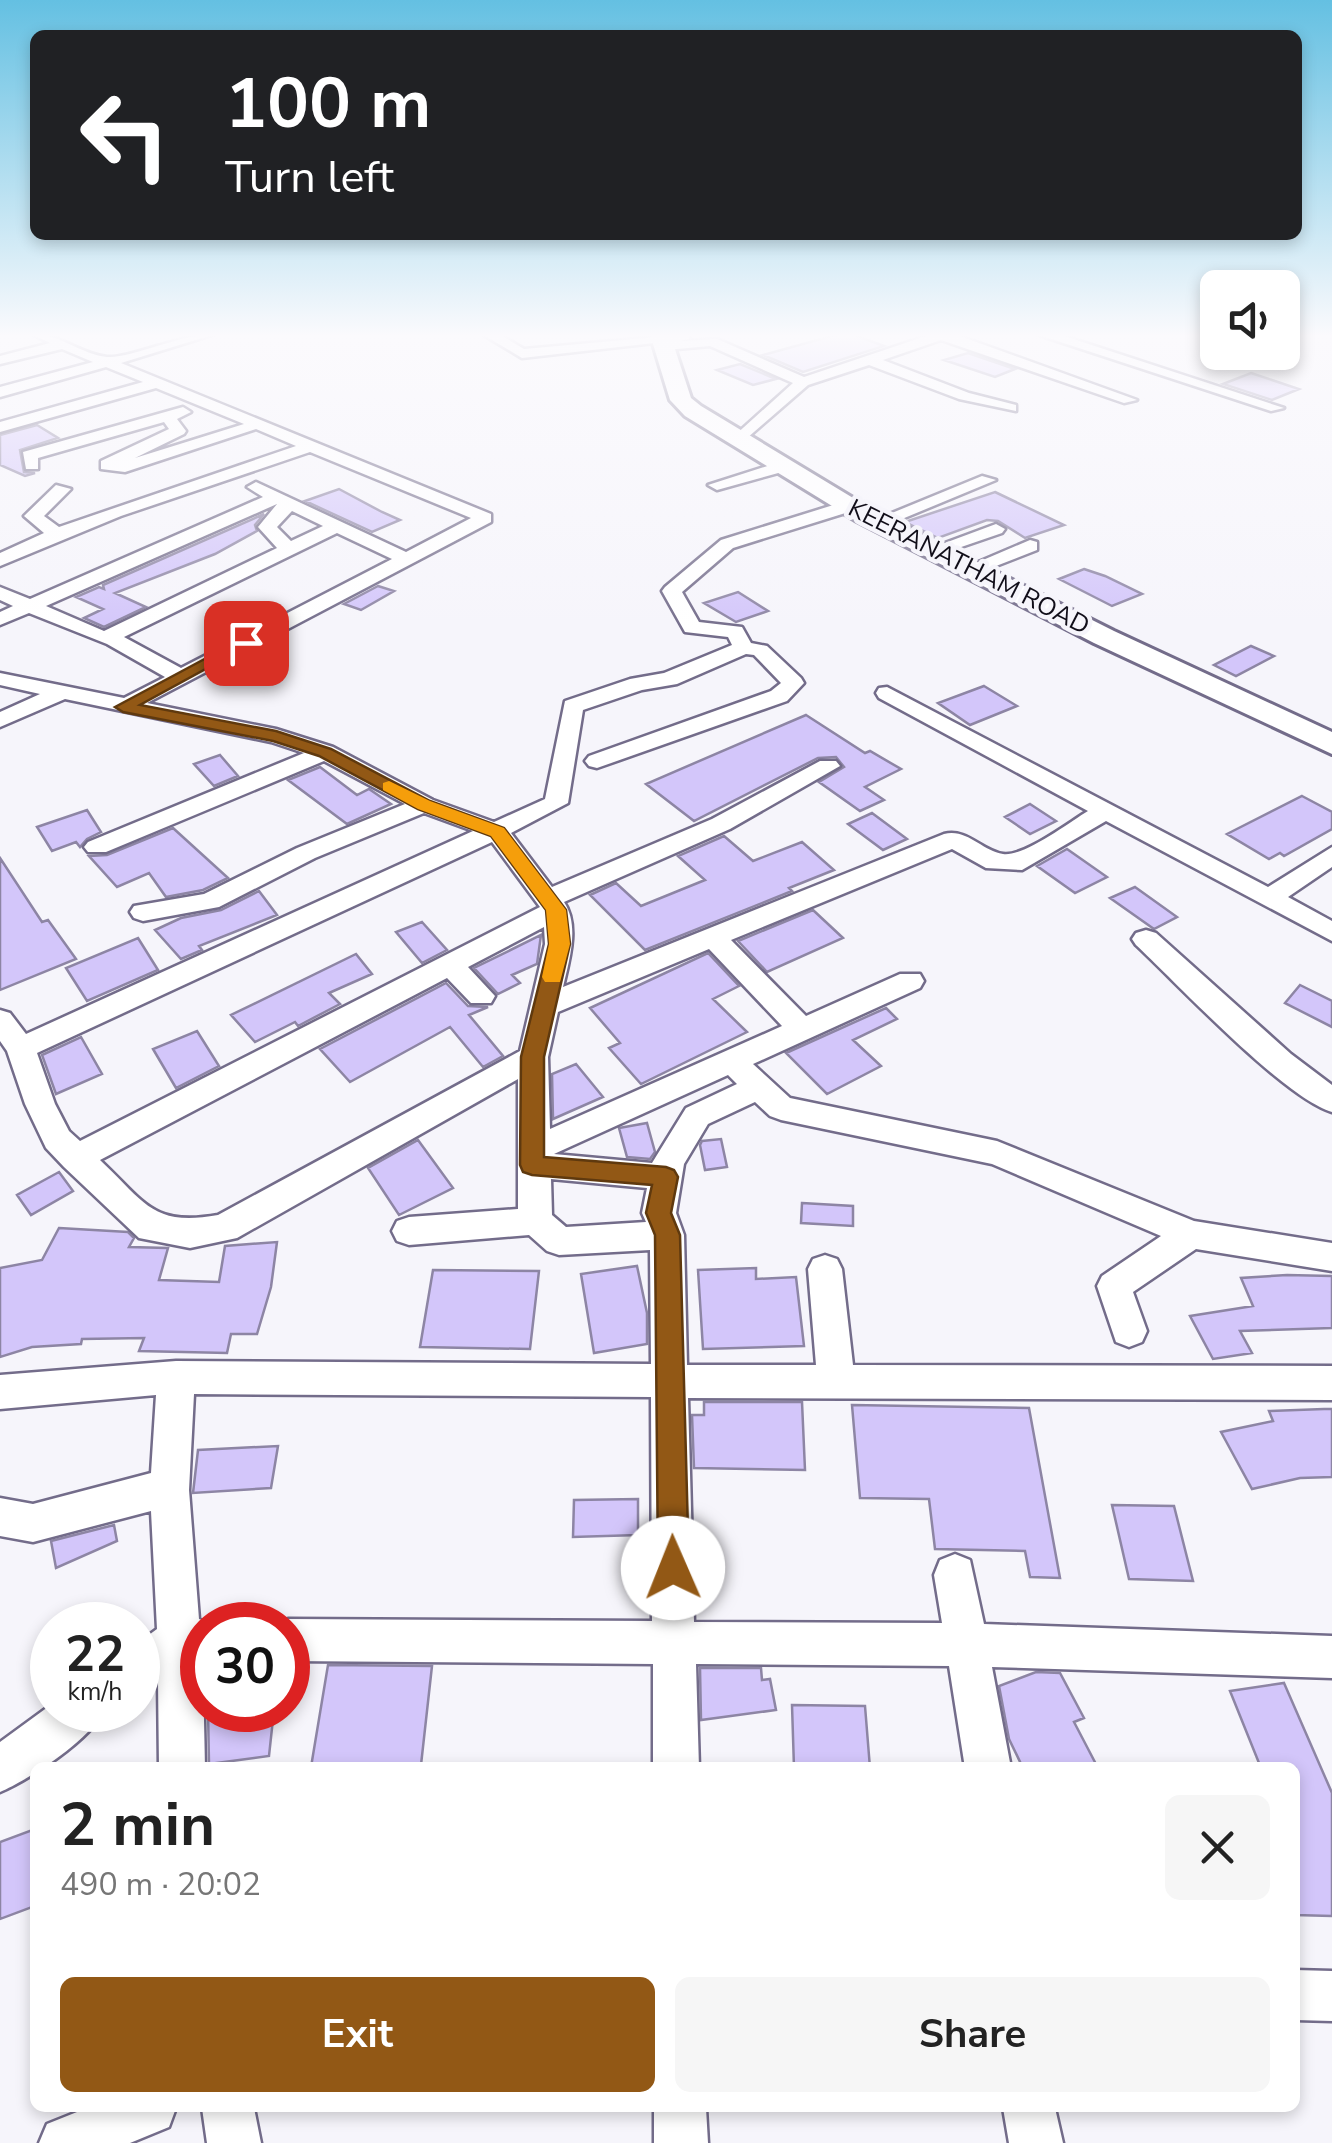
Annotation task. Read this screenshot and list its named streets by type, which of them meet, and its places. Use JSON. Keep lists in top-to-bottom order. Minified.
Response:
{"streets":{"street":["KEERANATHAM ROAD"]},"page":{"turn":["100 m","Turn left"],"speed":"22 km/h","limit":"30","heading":["2 min","490 m · 20:02"],"buttons":["Exit","Share"]}}
